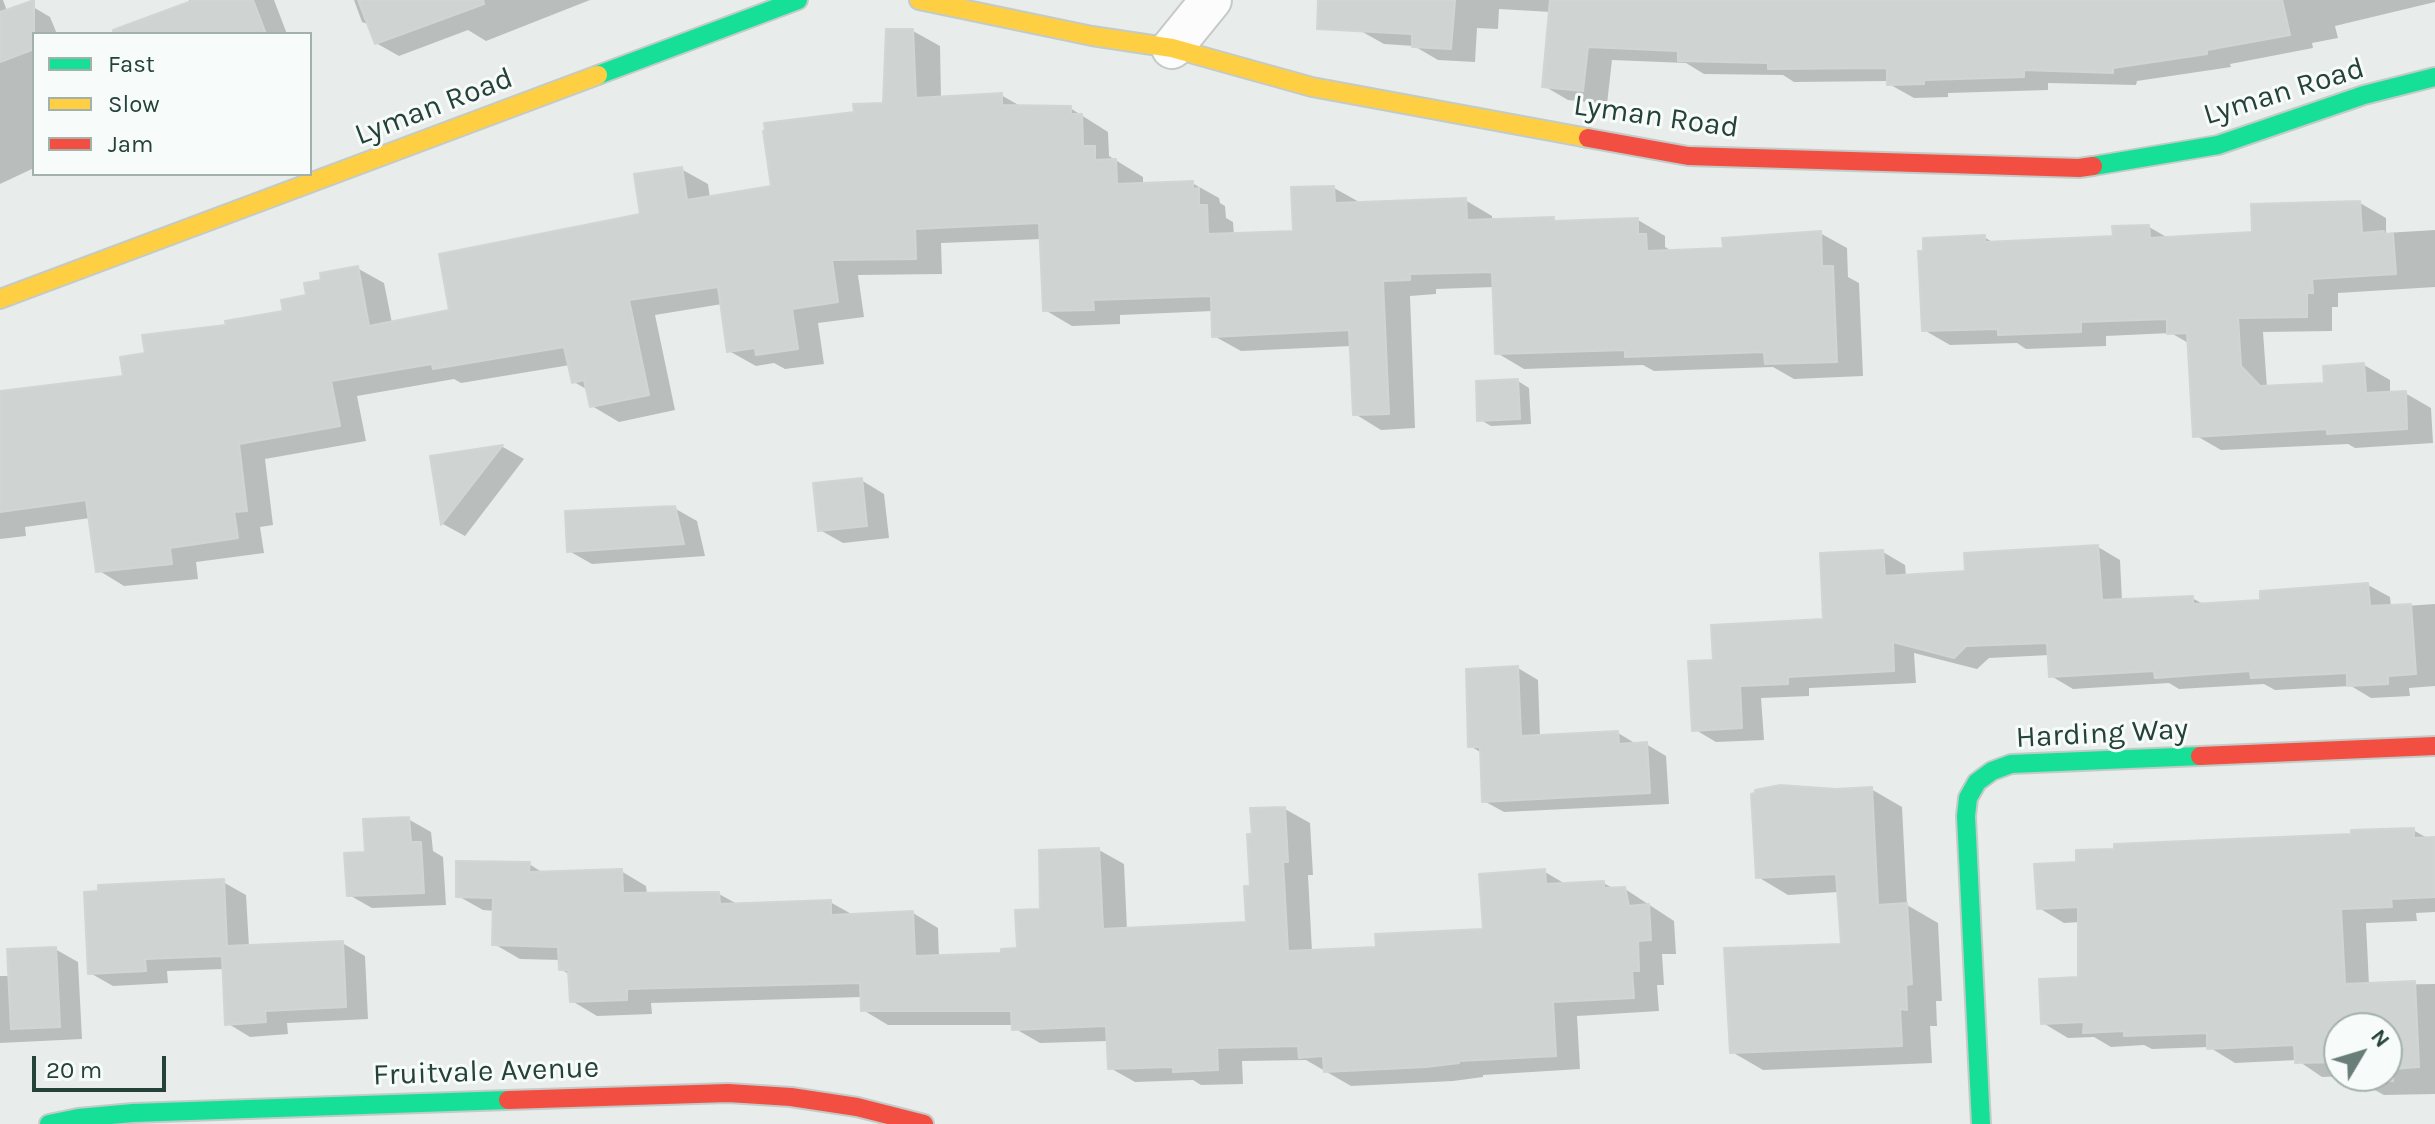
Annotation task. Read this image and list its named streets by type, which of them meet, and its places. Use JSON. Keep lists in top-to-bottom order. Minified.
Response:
{"streets":{"street":["Lyman Road","Harding Way","Fruitvale Avenue"]},"legend":["Fast","Slow","Jam"],"scale_bar":"20 m","north":"top right"}
